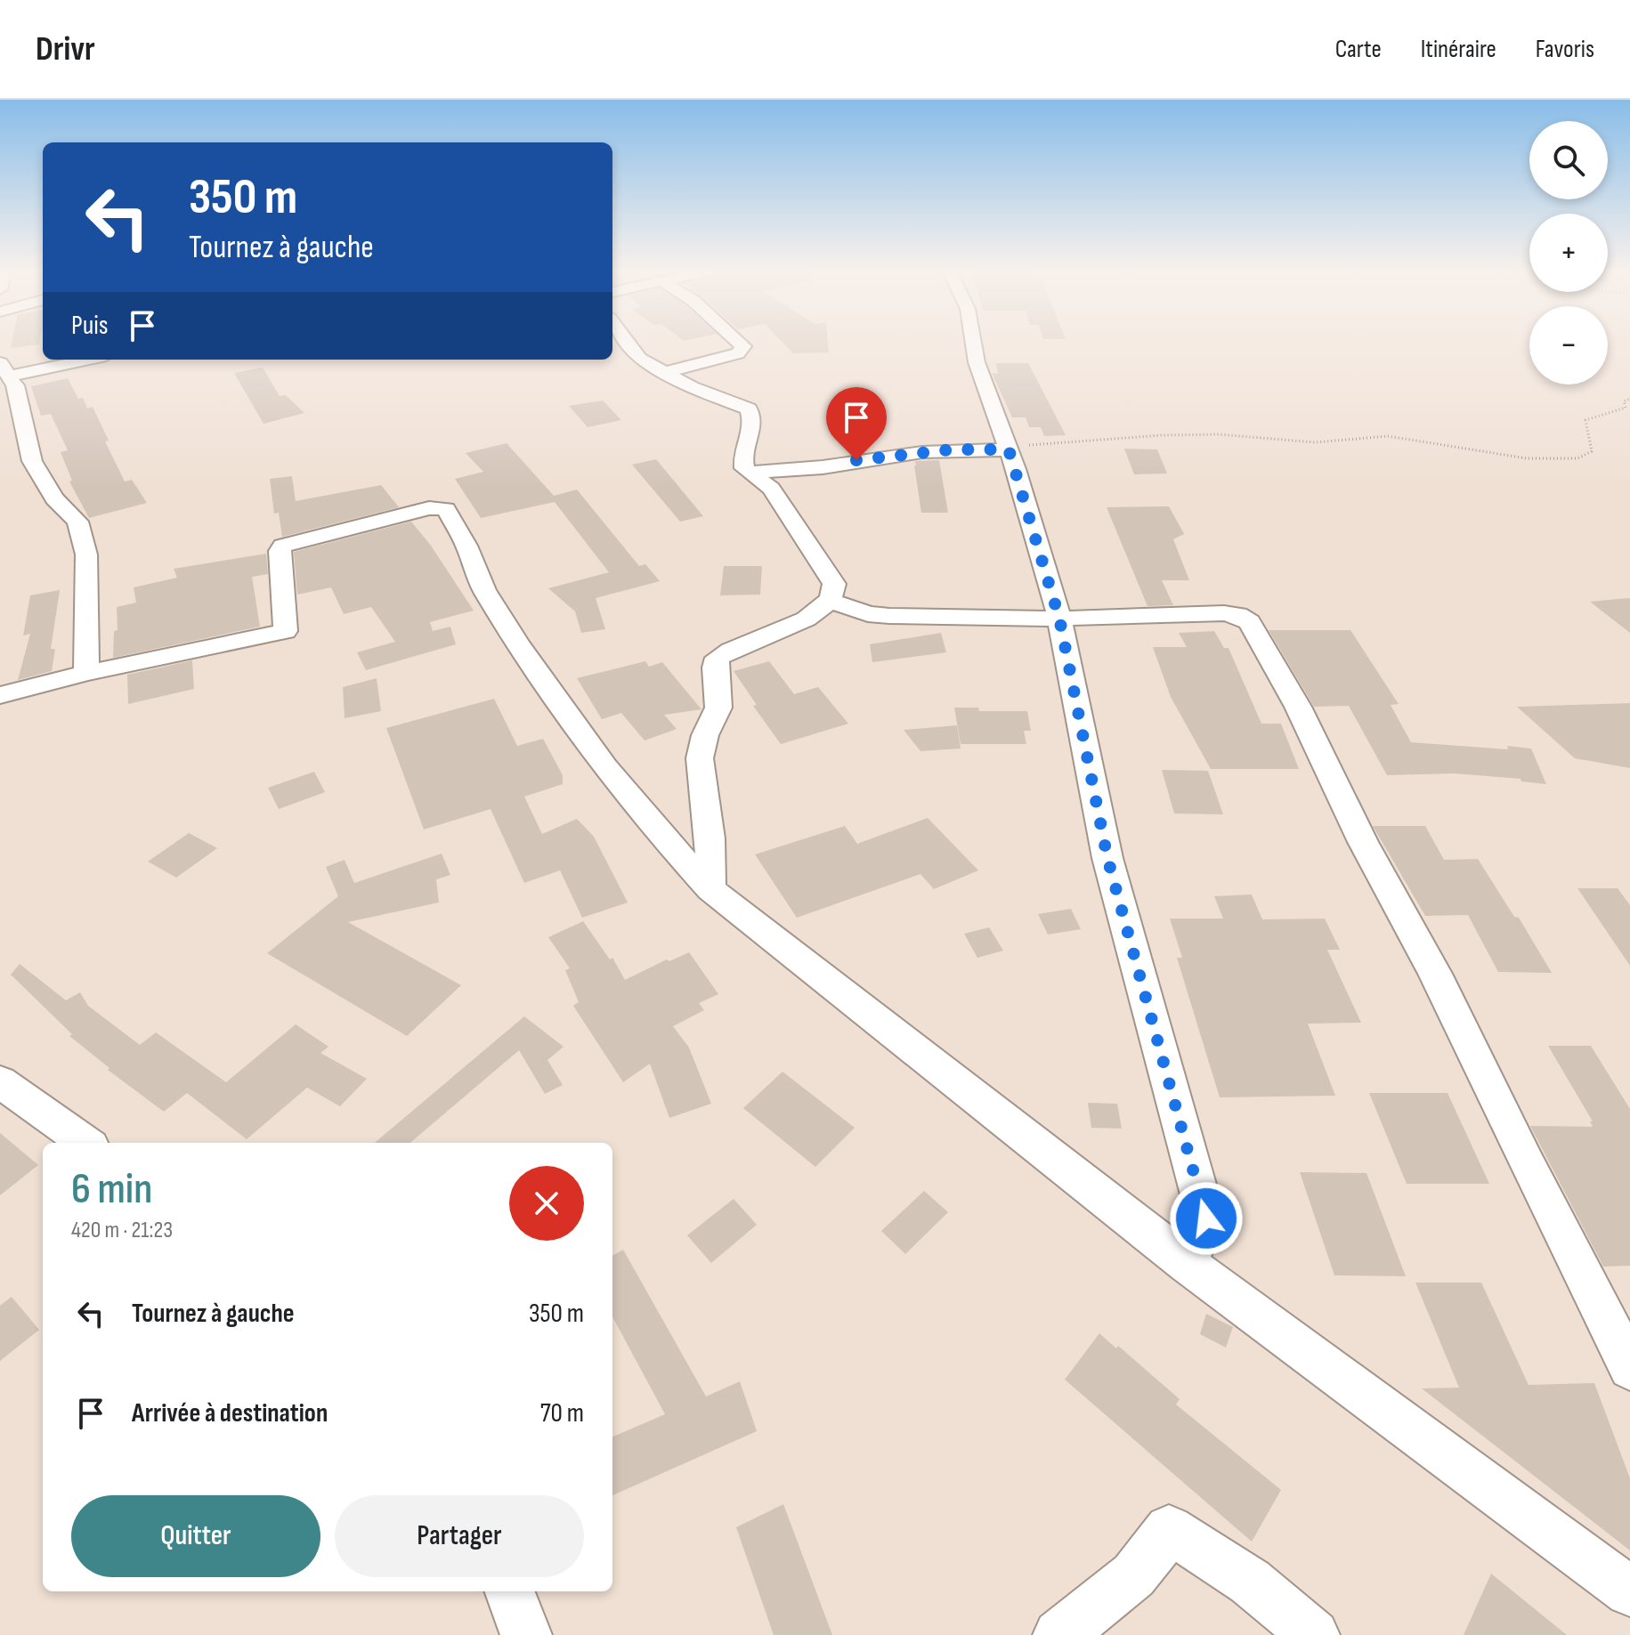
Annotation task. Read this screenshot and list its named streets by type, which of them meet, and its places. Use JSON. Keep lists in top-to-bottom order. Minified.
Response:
{"page":{"header":"Drivr","nav":["Carte","Itinéraire","Favoris"],"map_buttons":["+","−"],"turn":["350 m","Tournez à gauche"],"then":"Puis","heading":["6 min","420 m · 21:23"],"list":[{"name":"Tournez à gauche","value":"350 m"},{"name":"Arrivée à destination","value":"70 m"}],"buttons":["Quitter","Partager"]}}
